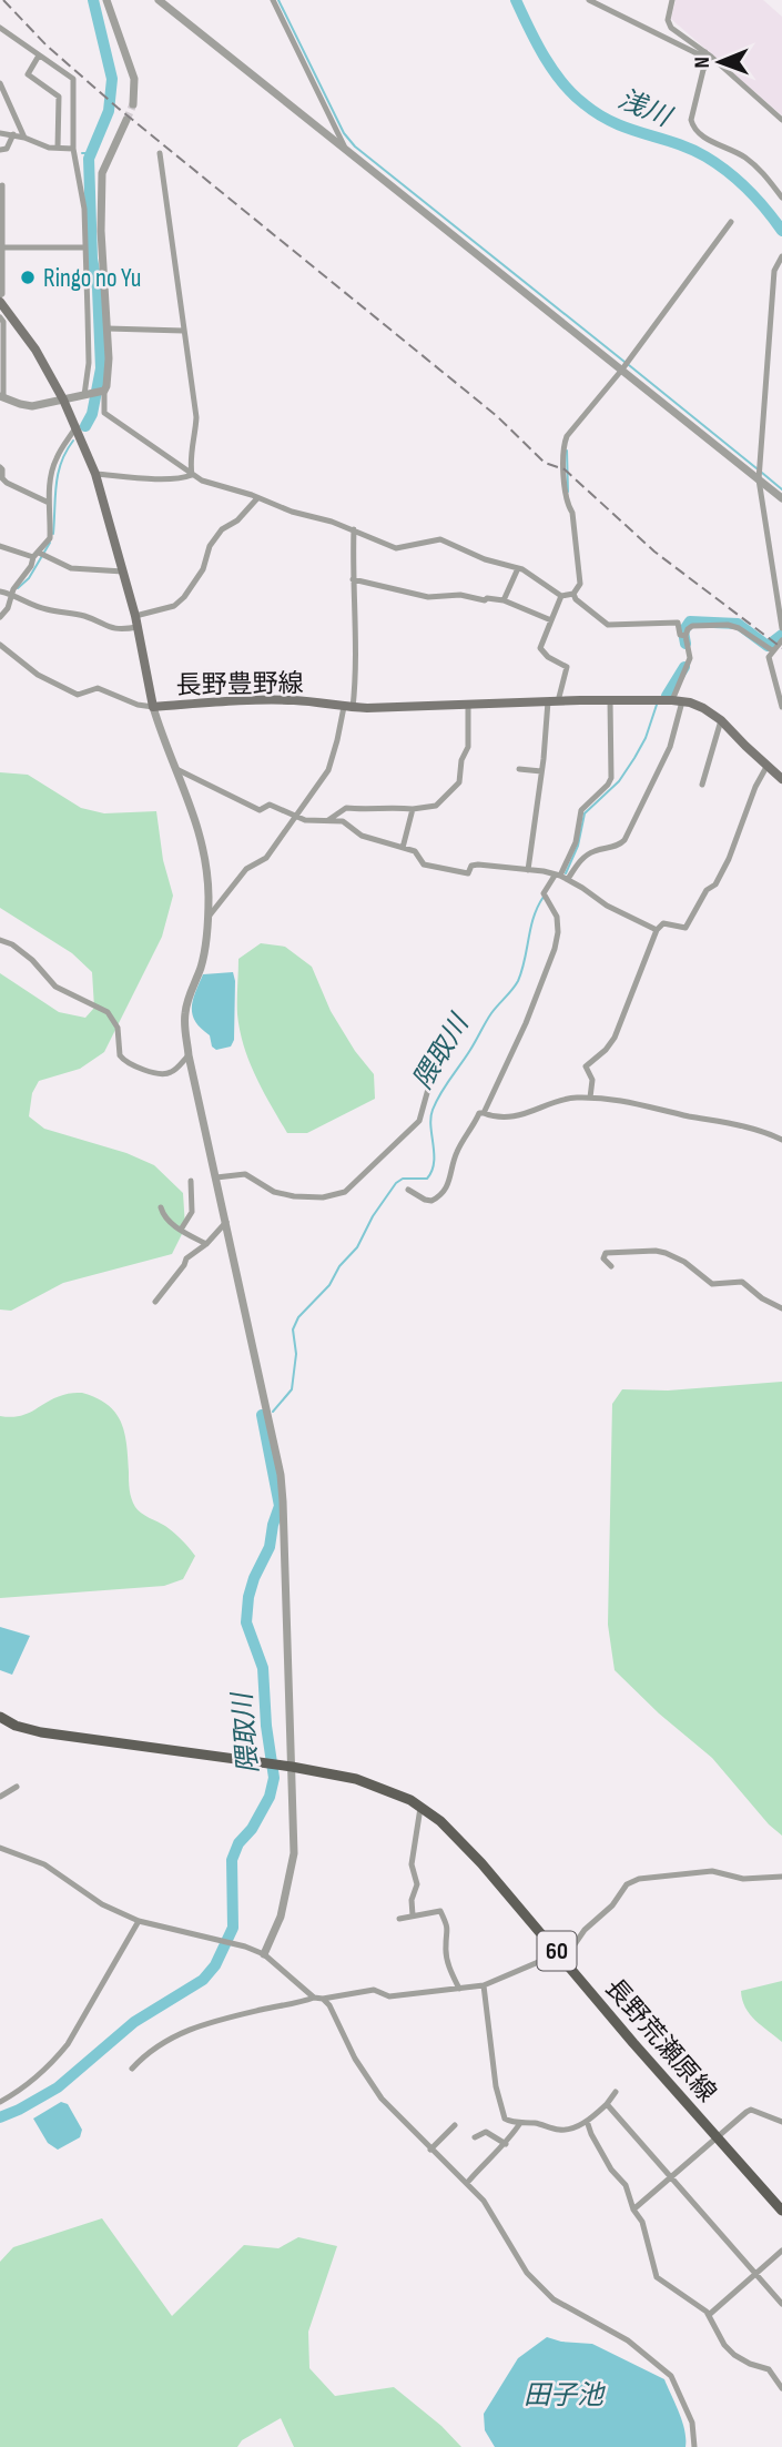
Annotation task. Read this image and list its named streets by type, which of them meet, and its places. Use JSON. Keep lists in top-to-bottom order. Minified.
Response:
{"streets":{"main road":["長野豊野線","60","長野荒瀬原線"]},"water":["浅川","隈取川","田子池"],"places":["Ringo no Yu"],"north":"left"}
